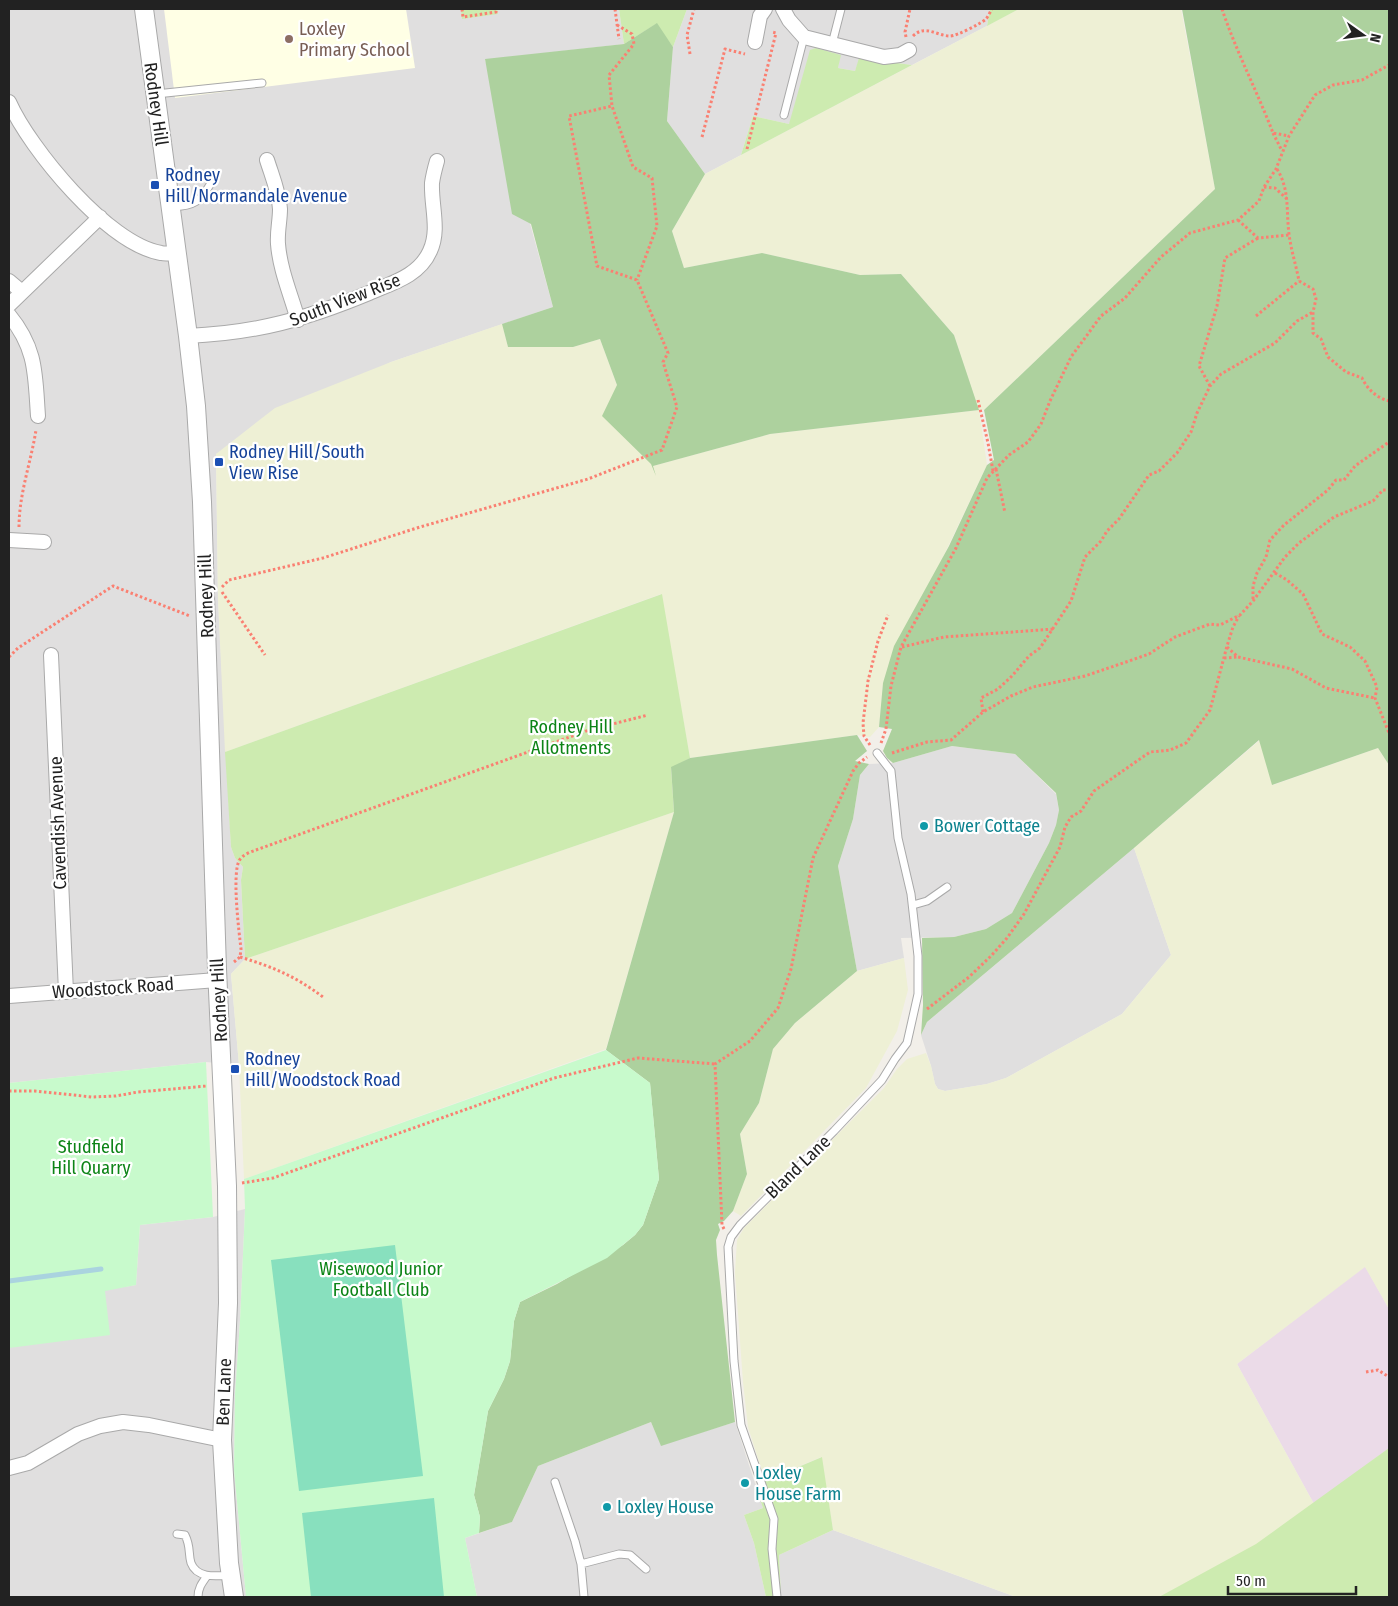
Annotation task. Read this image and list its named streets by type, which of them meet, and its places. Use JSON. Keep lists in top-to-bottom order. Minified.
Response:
{"streets":{"street":["Rodney Hill","South View Rise","Cavendish Avenue","Woodstock Road","Ben Lane"],"lane":["Bland Lane"]},"crossings":[["Rodney Hill","South View Rise"],["Rodney Hill","Woodstock Road"],["Rodney Hill","Ben Lane"],["Cavendish Avenue","Woodstock Road"]],"parks":["Rodney Hill Allotments","Studfield Hill Quarry","Wisewood Junior Football Club"],"places":{"other":["Loxley Primary School","Bower Cottage","Loxley House Farm","Loxley House"],"transit":["Rodney Hill/Normandale Avenue","Rodney Hill/South View Rise","Rodney Hill/Woodstock Road"]},"scale_bar":"50 m","north":"right"}
